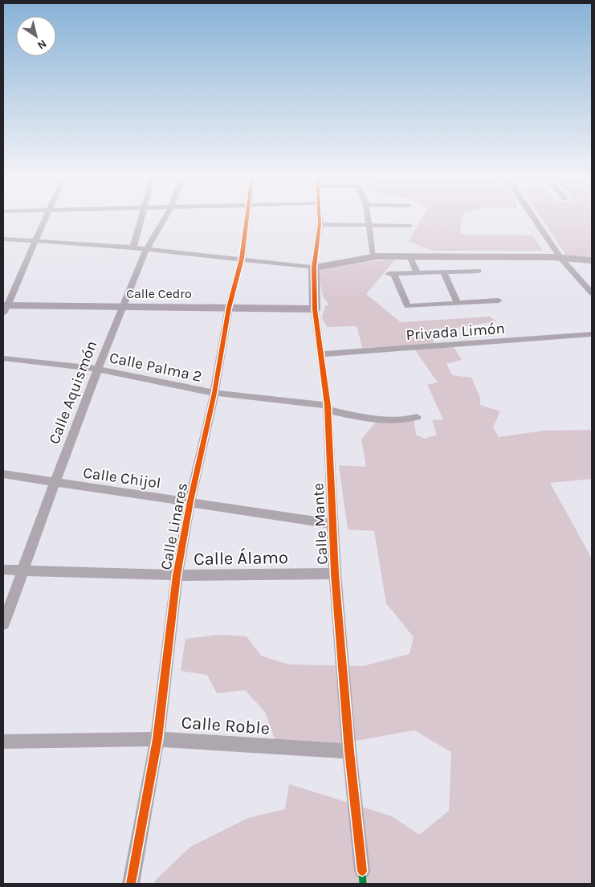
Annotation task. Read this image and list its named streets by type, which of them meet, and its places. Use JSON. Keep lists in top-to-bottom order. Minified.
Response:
{"streets":{"street":["Calle Cedro","Privada Limón","Calle Palma 2","Calle Aquismón","Calle Chijol","Calle Mante","Calle Linares","Calle Álamo","Calle Roble"]},"crossings":[["Calle Cedro","Calle Aquismón"],["Calle Cedro","Calle Mante"],["Calle Cedro","Calle Linares"],["Privada Limón","Calle Mante"],["Calle Palma 2","Calle Aquismón"],["Calle Palma 2","Calle Mante"],["Calle Palma 2","Calle Linares"],["Calle Aquismón","Calle Chijol"],["Calle Aquismón","Calle Álamo"],["Calle Chijol","Calle Mante"],["Calle Chijol","Calle Linares"],["Calle Mante","Calle Álamo"],["Calle Mante","Calle Roble"],["Calle Linares","Calle Álamo"],["Calle Linares","Calle Roble"]],"north":"bottom right"}
